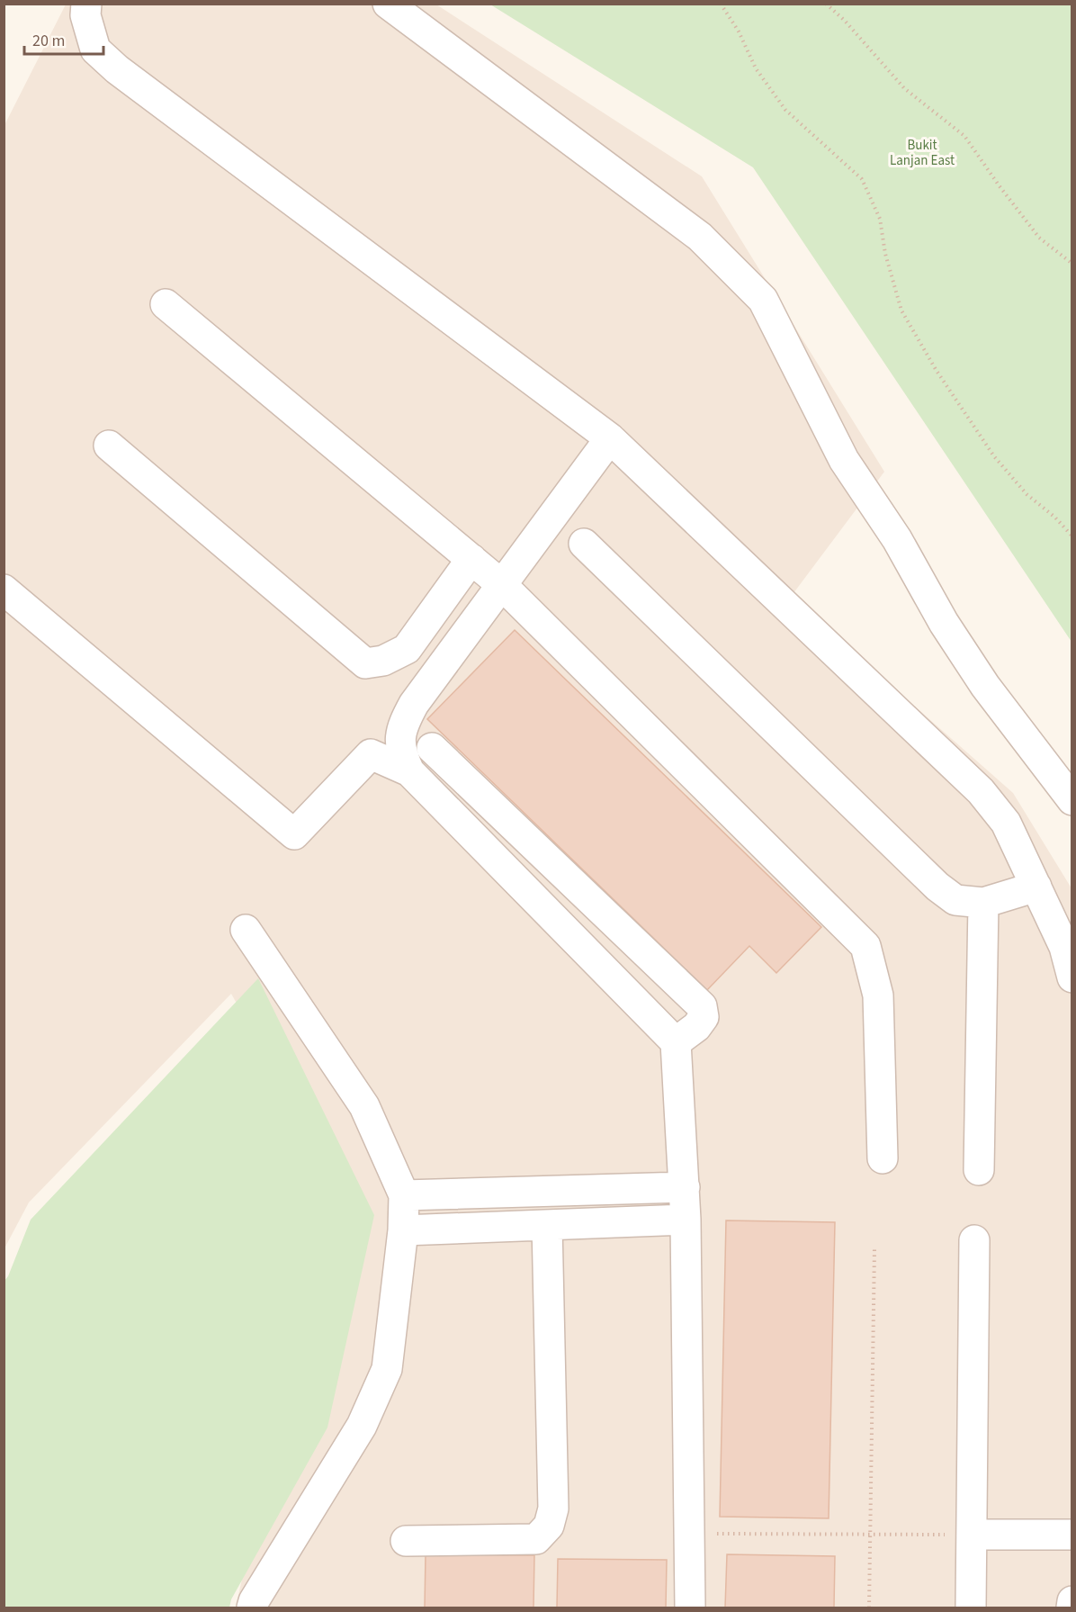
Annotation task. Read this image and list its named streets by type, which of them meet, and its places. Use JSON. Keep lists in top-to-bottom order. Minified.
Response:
{"parks":["Bukit Lanjan East"],"scale_bar":"20 m"}
